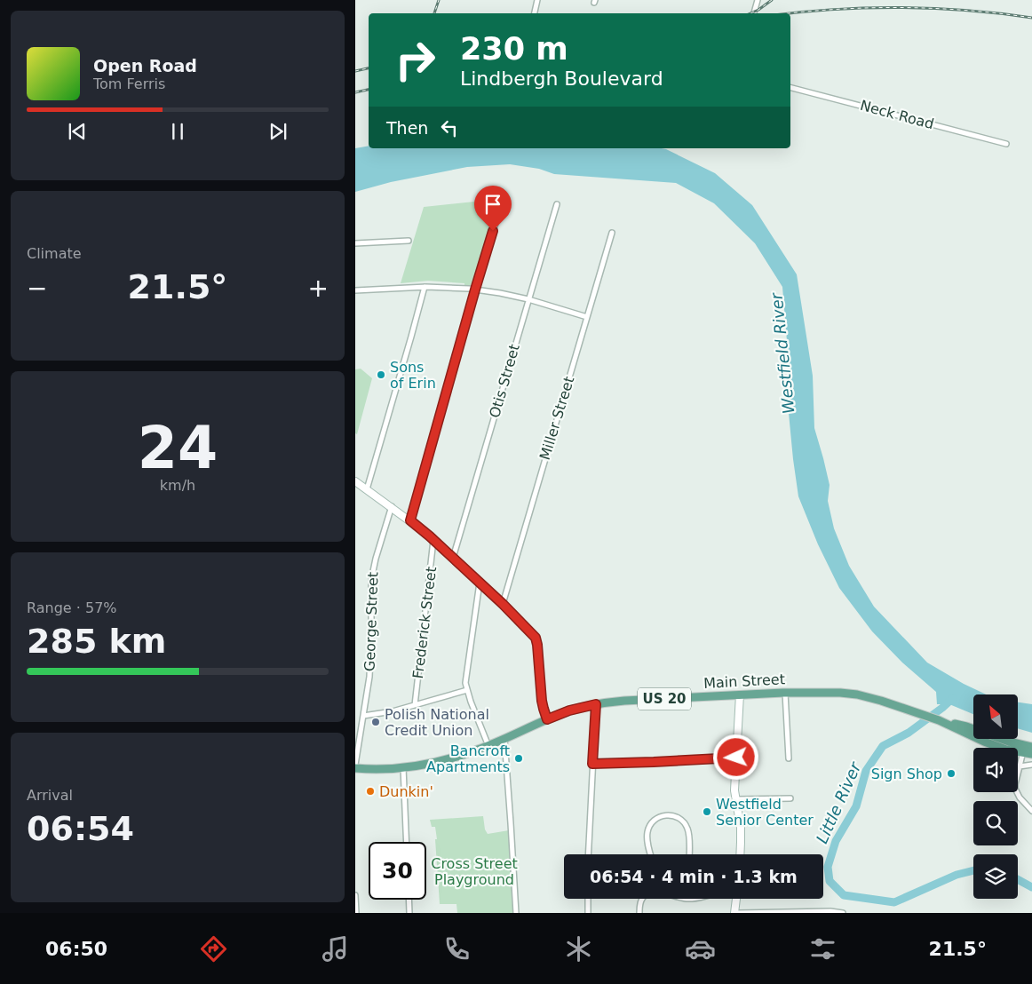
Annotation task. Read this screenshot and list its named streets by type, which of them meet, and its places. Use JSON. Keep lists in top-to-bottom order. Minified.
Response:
{"streets":{"main road":["Main Street","US 20"],"street":["Neck Road","Otis Street","Miller Street","George Street","Frederick Street"]},"crossings":[["Main Street","US 20"]],"water":["Westfield River","Little River"],"parks":["Cross Street Playground"],"places":["Sons of Erin","Polish National Credit Union","Bancroft Apartments","Sign Shop","Dunkin'","Westfield Senior Center"],"north":"top left","page":{"turn":["230 m","Lindbergh Boulevard"],"song":["Open Road","Tom Ferris"],"then":"Then","tile":["Climate",["24","km/h"],["Range · 57%","285 km"],["Arrival","06:54"]],"heat":["−","21.5°","+"],"limit":"30","trip":"06:54 · 4 min · 1.3 km","tabs":["06:50","21.5°"]}}
